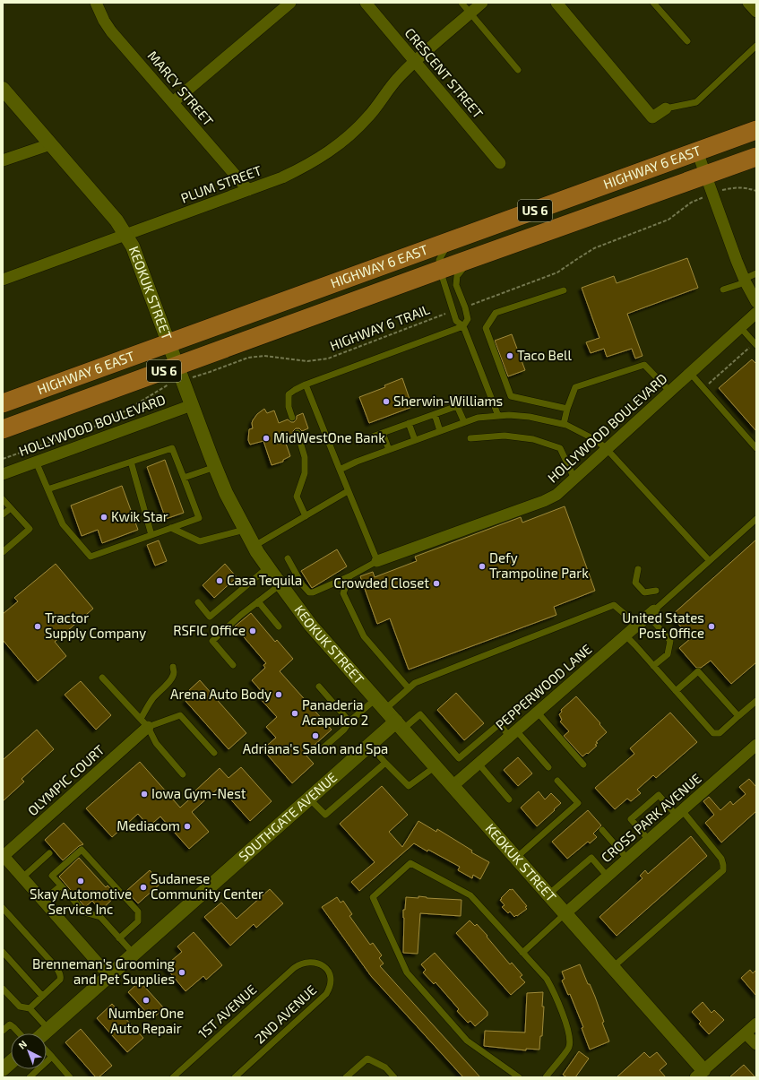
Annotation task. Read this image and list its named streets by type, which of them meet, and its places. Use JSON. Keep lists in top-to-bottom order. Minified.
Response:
{"streets":{"main road":["HIGHWAY 6 EAST","US 6"],"street":["CRESCENT STREET","MARCY STREET","PLUM STREET","KEOKUK STREET","HOLLYWOOD BOULEVARD","PEPPERWOOD LANE","OLYMPIC COURT","SOUTHGATE AVENUE","CROSS PARK AVENUE"],"lane":["1ST AVENUE","2ND AVENUE"],"path":["HIGHWAY 6 TRAIL"]},"crossings":[["CRESCENT STREET","PLUM STREET"],["MARCY STREET","PLUM STREET"],["HIGHWAY 6 EAST","KEOKUK STREET"],["HIGHWAY 6 EAST","HIGHWAY 6 TRAIL"],["PLUM STREET","KEOKUK STREET"],["KEOKUK STREET","HIGHWAY 6 TRAIL"],["KEOKUK STREET","HOLLYWOOD BOULEVARD"],["KEOKUK STREET","PEPPERWOOD LANE"],["KEOKUK STREET","SOUTHGATE AVENUE"],["KEOKUK STREET","CROSS PARK AVENUE"],["1ST AVENUE","2ND AVENUE"]],"places":["Taco Bell","Sherwin-Williams","MidWestOne Bank","Kwik Star","Defy Trampoline Park","Casa Tequila","Crowded Closet","Tractor Supply Company","United States Post Office","RSFIC Office","Arena Auto Body","Panaderia Acapulco 2","Adriana's Salon and Spa","Iowa Gym-Nest","Mediacom","Skay Automotive Service Inc","Sudanese Community Center","Brenneman's Grooming and Pet Supplies","Number One Auto Repair"],"north":"top left"}
